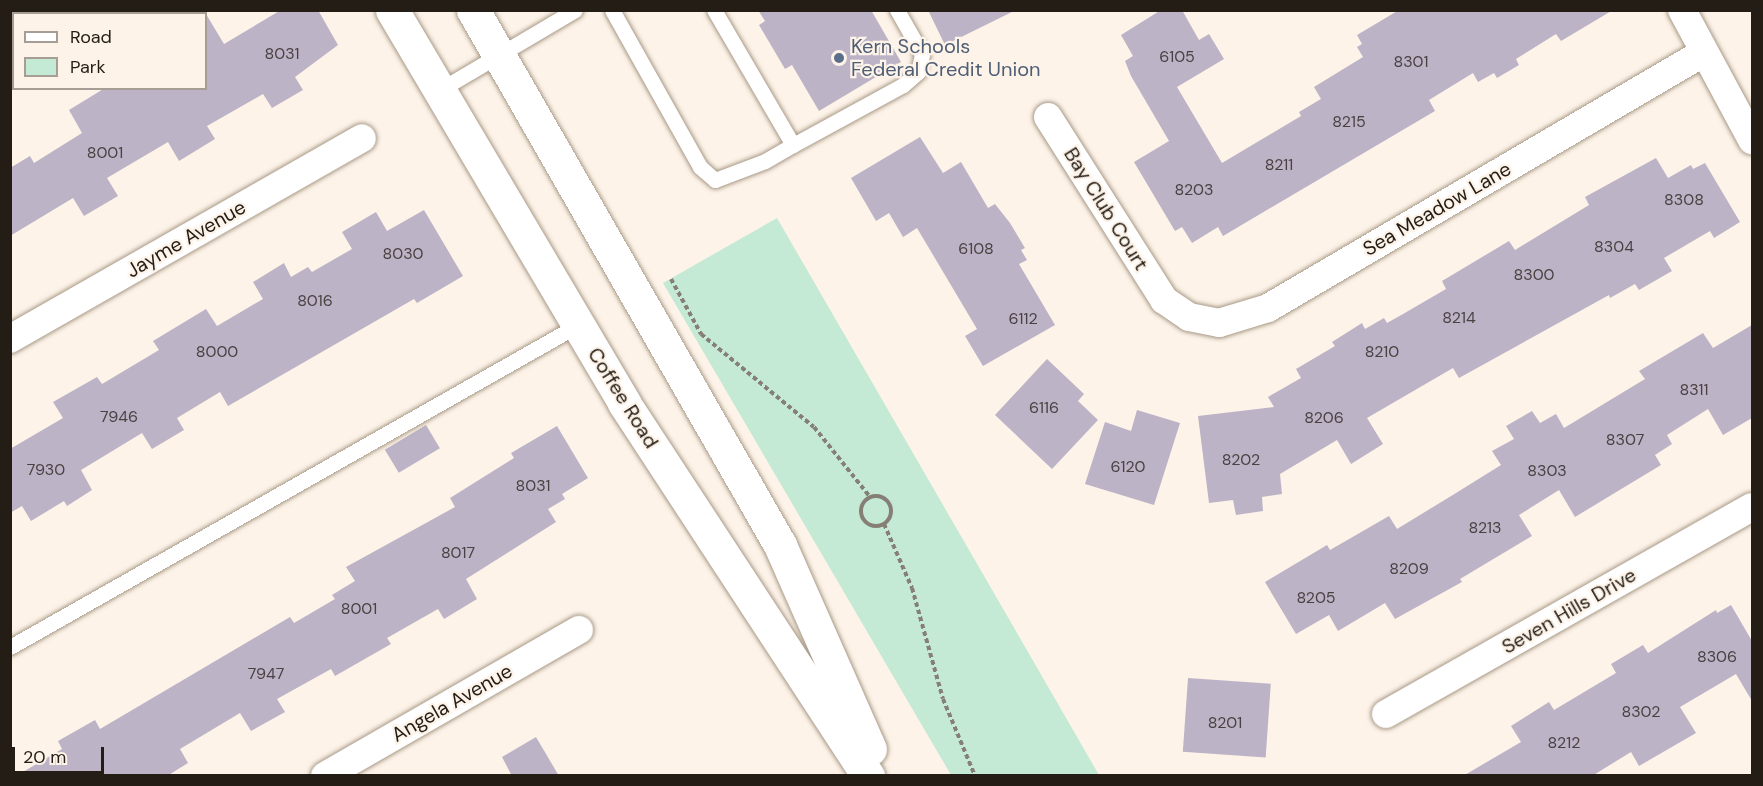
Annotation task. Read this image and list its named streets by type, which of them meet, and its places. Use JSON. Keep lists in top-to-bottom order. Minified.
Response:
{"streets":{"main road":["Coffee Road"],"street":["Bay Club Court","Sea Meadow Lane","Jayme Avenue","Seven Hills Drive","Angela Avenue"]},"crossings":[["Bay Club Court","Sea Meadow Lane"]],"places":["Kern Schools Federal Credit Union"],"house_numbers":["8031","6105","8301","8215","8001","8211","8203","8308","8304","6108","8030","8300","8016","8214","6112","8000","8210","8311","6116","7946","8206","8307","8202","6120","7930","8303","8031","8213","8017","8209","8205","8001","8306","7947","8302","8201","8212"],"legend":["Road","Park"],"scale_bar":"20 m"}
